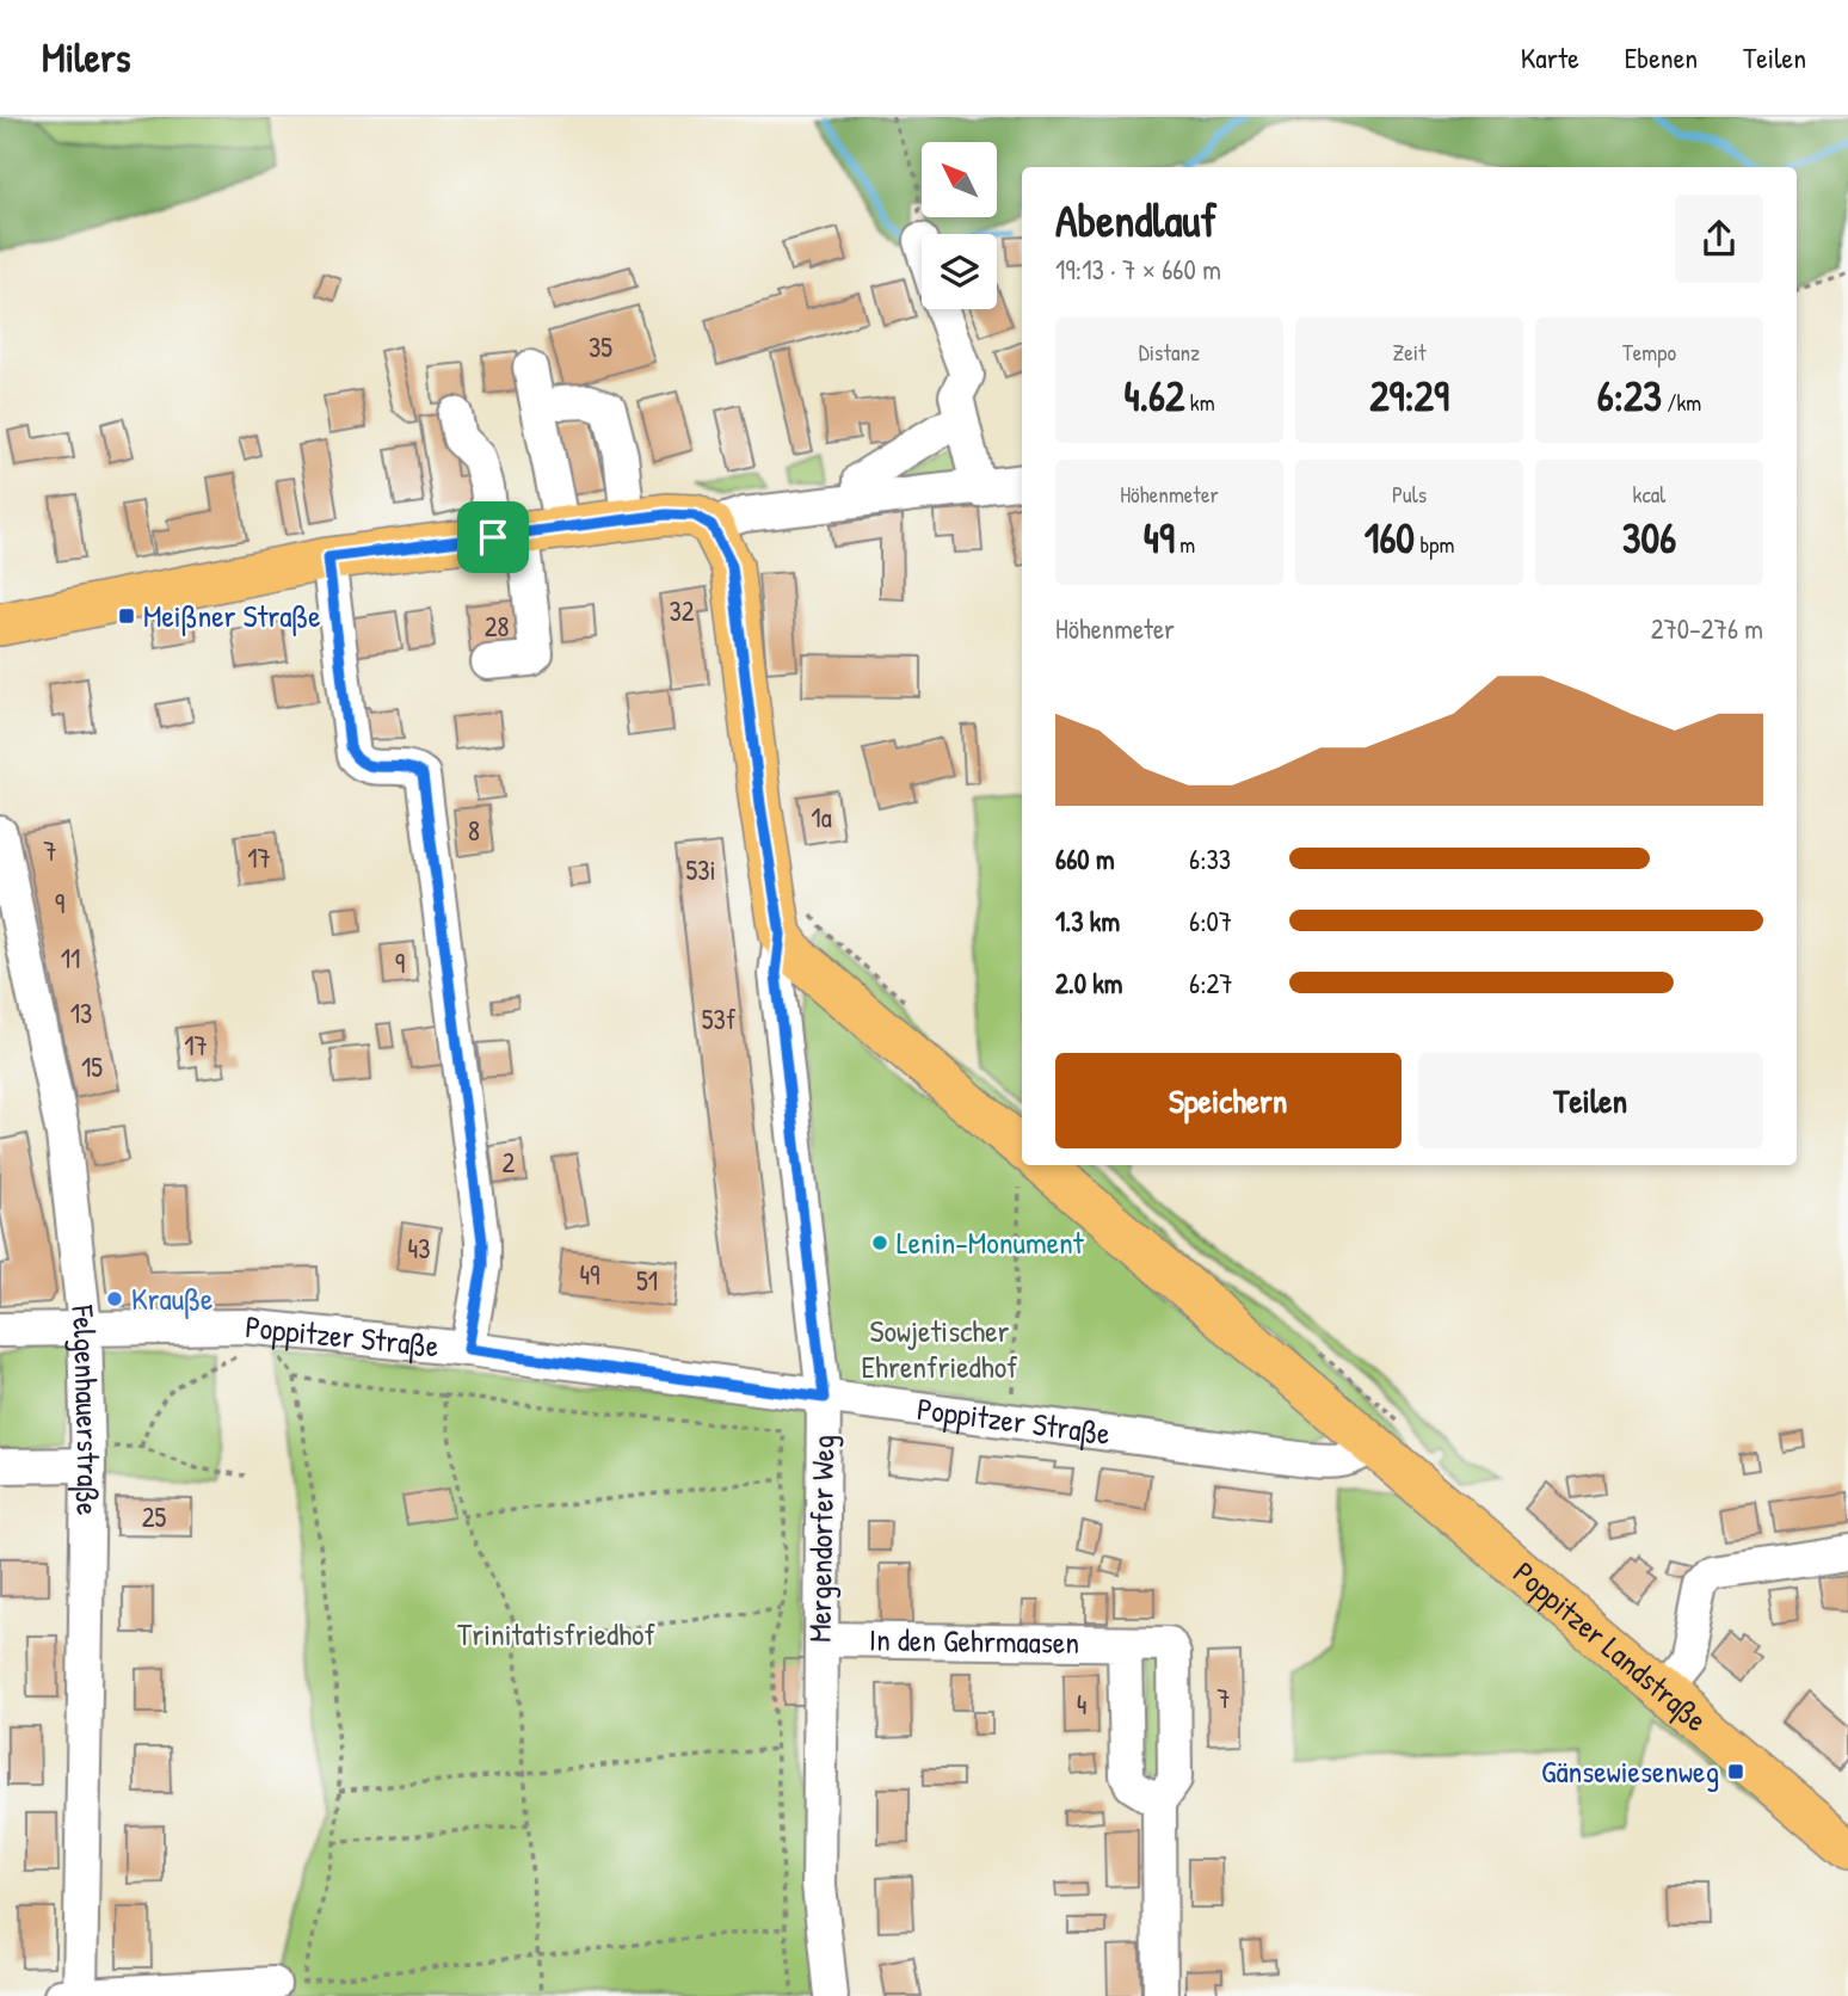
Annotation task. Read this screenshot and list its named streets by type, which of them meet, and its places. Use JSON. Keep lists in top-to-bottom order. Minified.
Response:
{"streets":{"main road":["Poppitzer Landstraße"],"street":["Poppitzer Straße","Felgenhauerstraße","Mergendorfer Weg","In den Gehrmaasen"]},"crossings":[["Poppitzer Straße","Felgenhauerstraße"],["Poppitzer Straße","Mergendorfer Weg"],["Poppitzer Straße","Poppitzer Landstraße"],["Mergendorfer Weg","In den Gehrmaasen"],["Mergendorfer Weg","Poppitzer Landstraße"]],"parks":["Sowjetischer Ehrenfriedhof","Trinitatisfriedhof"],"places":{"transit":["Meißner Straße","Gänsewiesenweg"],"other":["Lenin-Monument","Krauße"]},"house_numbers":["35","32","28","1a","8","7","17","53i","9","11","9","13","53f","17","15","2","43","49","51","25","7","4"],"north":"top left","page":{"header":"Milers","nav":["Karte","Ebenen","Teilen"],"heading":["Abendlauf","19:13 · 7 × 660 m"],"stats":[["Distanz","4.62 km"],["Zeit","29:29"],["Tempo","6:23 /km"],["Höhenmeter","49 m"],["Puls","160 bpm"],["kcal","306"]],"chart":["Höhenmeter","270–276 m"],"list":[{"name":"660 m","note":"6:33"},{"name":"1.3 km","note":"6:07"},{"name":"2.0 km","note":"6:27"}],"buttons":["Speichern","Teilen"]}}
